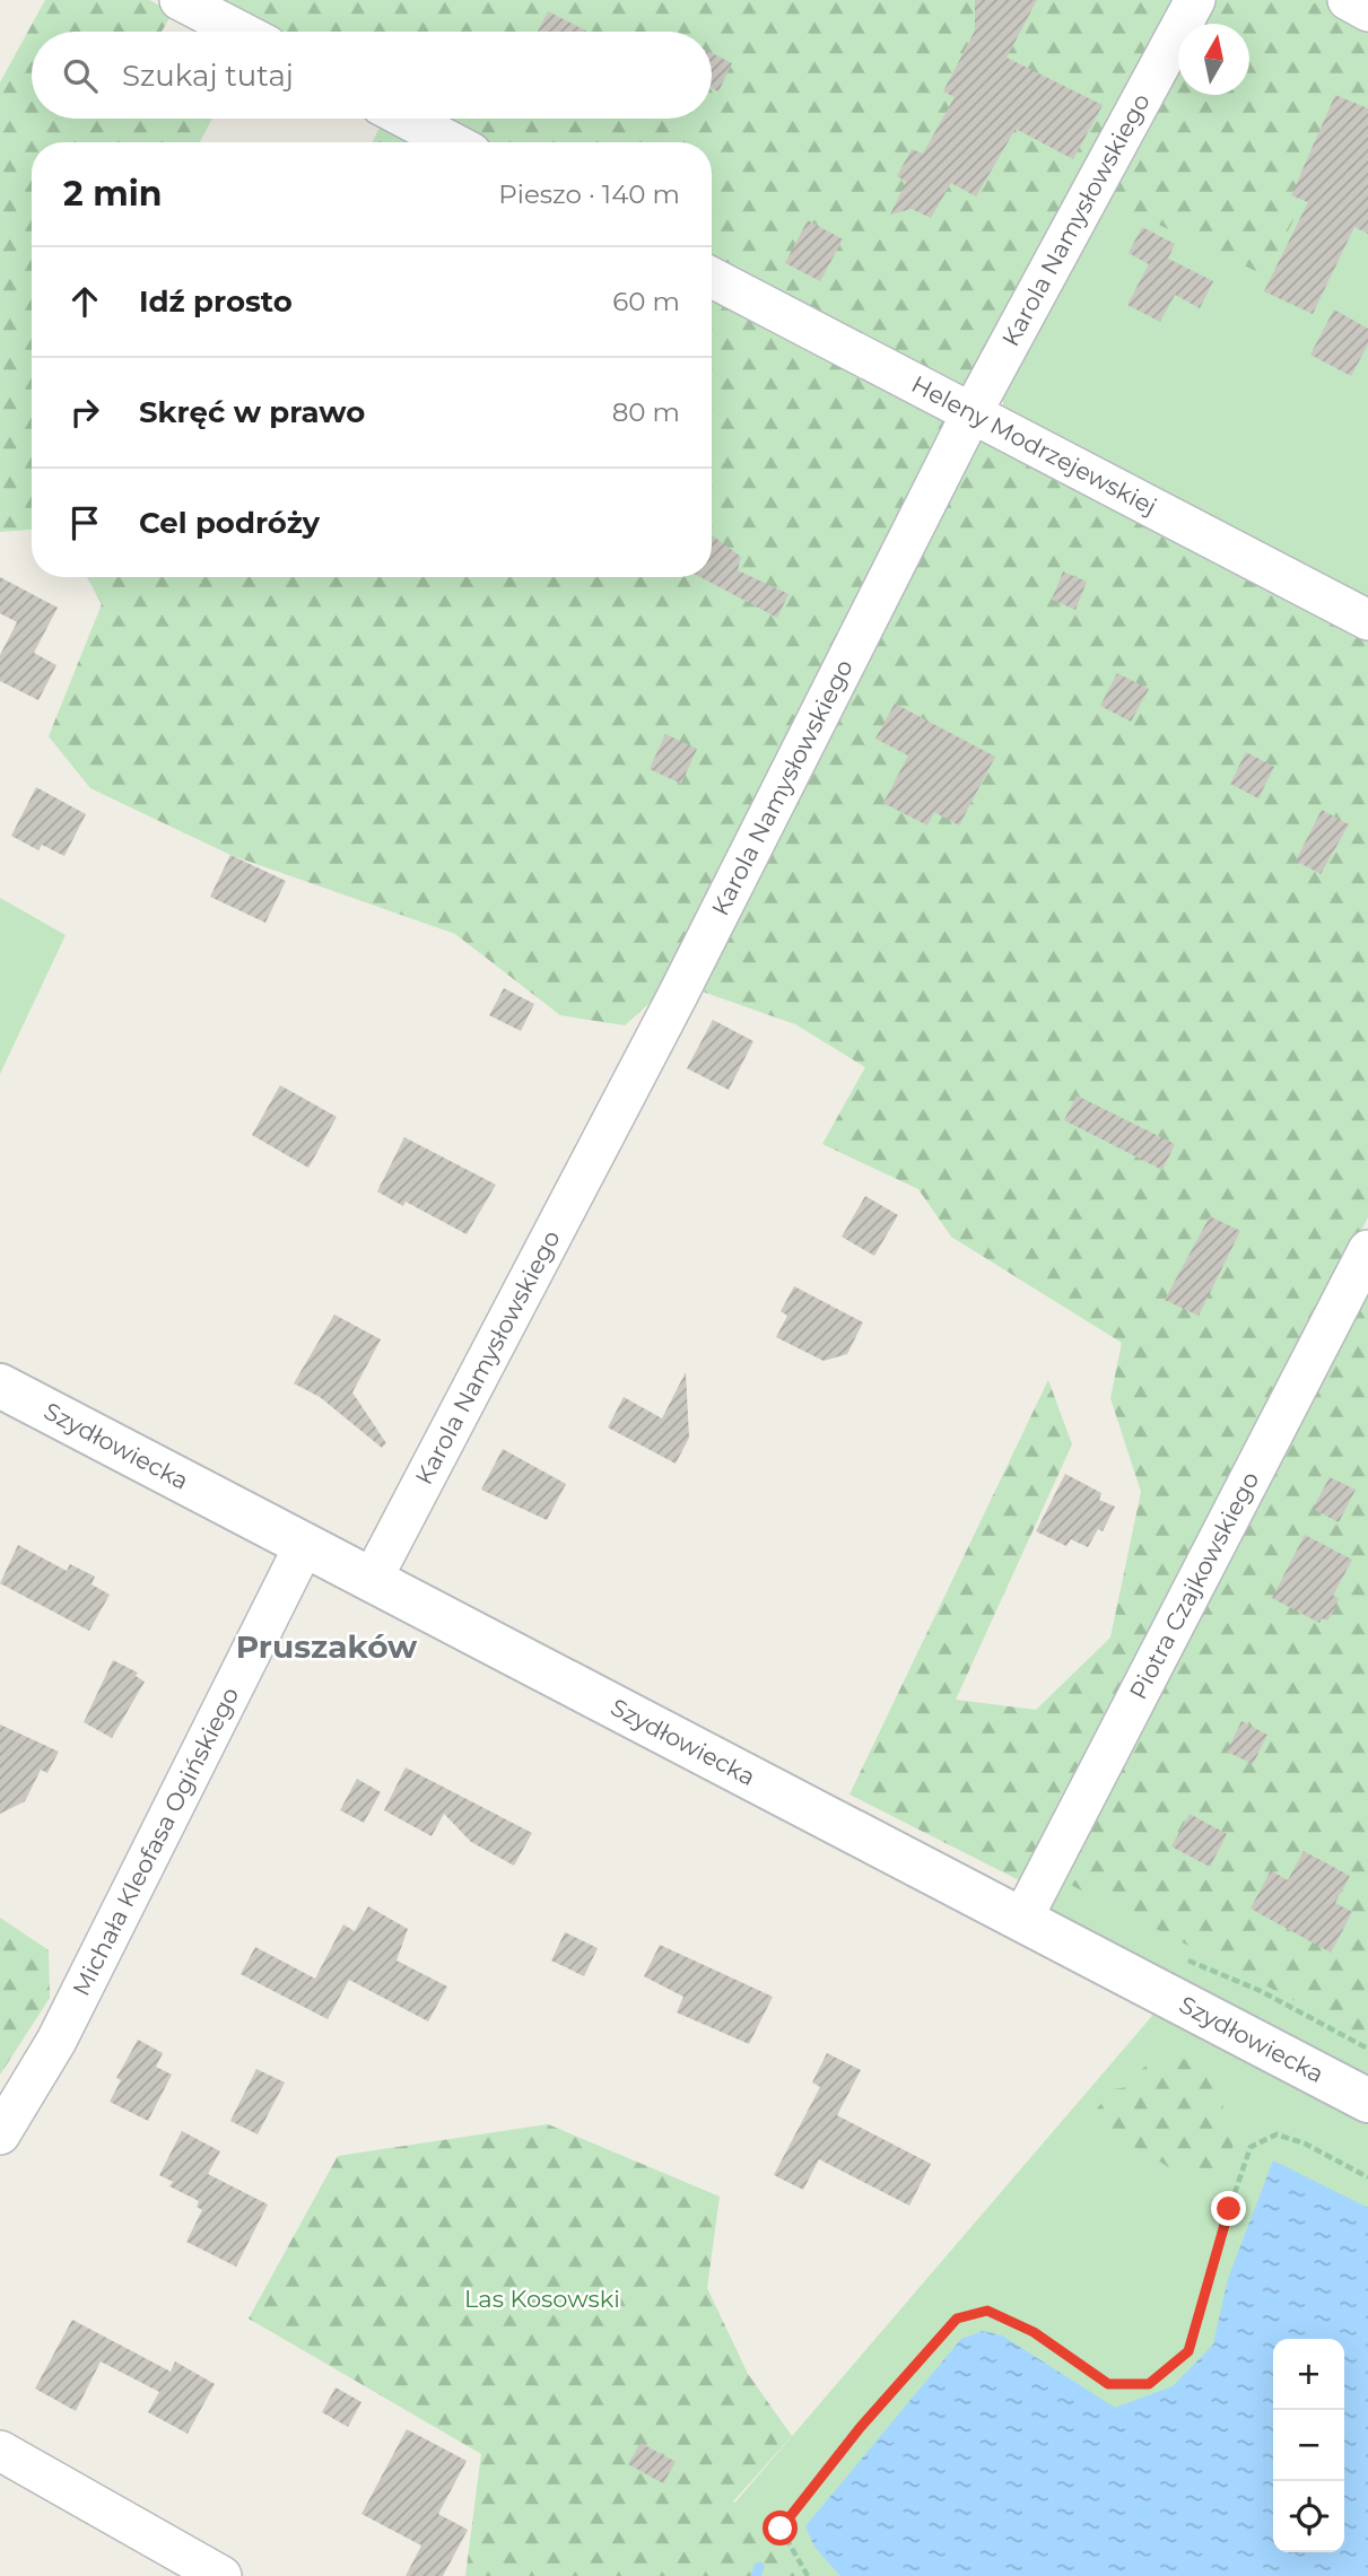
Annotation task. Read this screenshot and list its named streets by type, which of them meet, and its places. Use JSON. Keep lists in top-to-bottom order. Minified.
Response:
{"streets":{"street":["Karola Namysłowskiego","Heleny Modrzejewskiej","Szydłowiecka","Piotra Czajkowskiego","Michała Kleofasa Ogińskiego"]},"crossings":[["Karola Namysłowskiego","Heleny Modrzejewskiej"],["Karola Namysłowskiego","Szydłowiecka"],["Szydłowiecka","Piotra Czajkowskiego"],["Szydłowiecka","Michała Kleofasa Ogińskiego"]],"districts":["Pruszaków"],"parks":["Las Kosowski"],"north":"top","page":{"search":"Szukaj tutaj","heading":["2 min","Pieszo · 140 m"],"list":[["Idź prosto","60 m"],["Skręć w prawo","80 m"],"Cel podróży"],"map_buttons":["+","−"]}}
